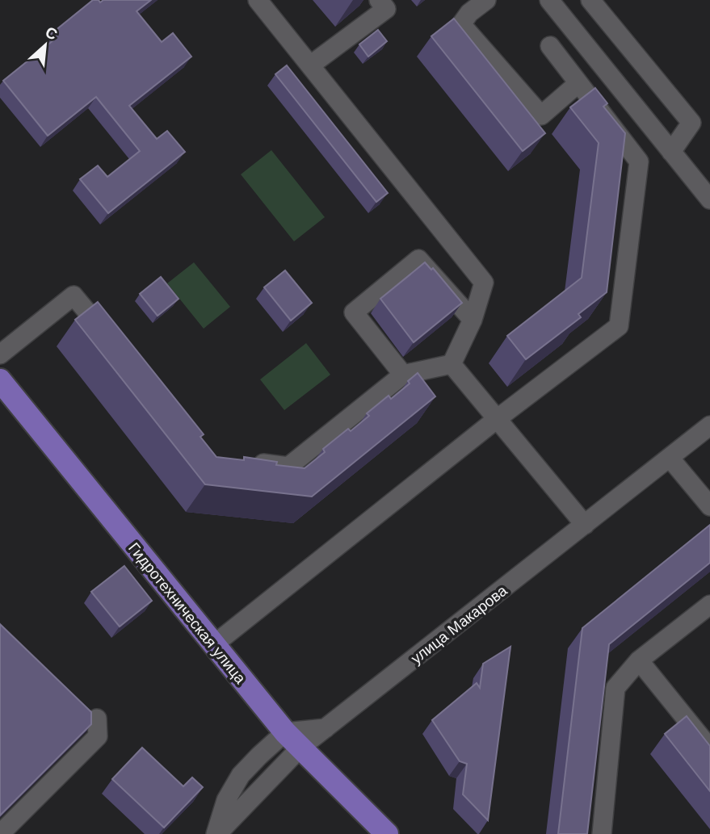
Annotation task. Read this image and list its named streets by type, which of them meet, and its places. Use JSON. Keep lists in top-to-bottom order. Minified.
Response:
{"streets":{"main road":["Гидротехническая улица"],"street":["улица Макарова"]},"crossings":[["Гидротехническая улица","улица Макарова"]],"north":"top right"}
